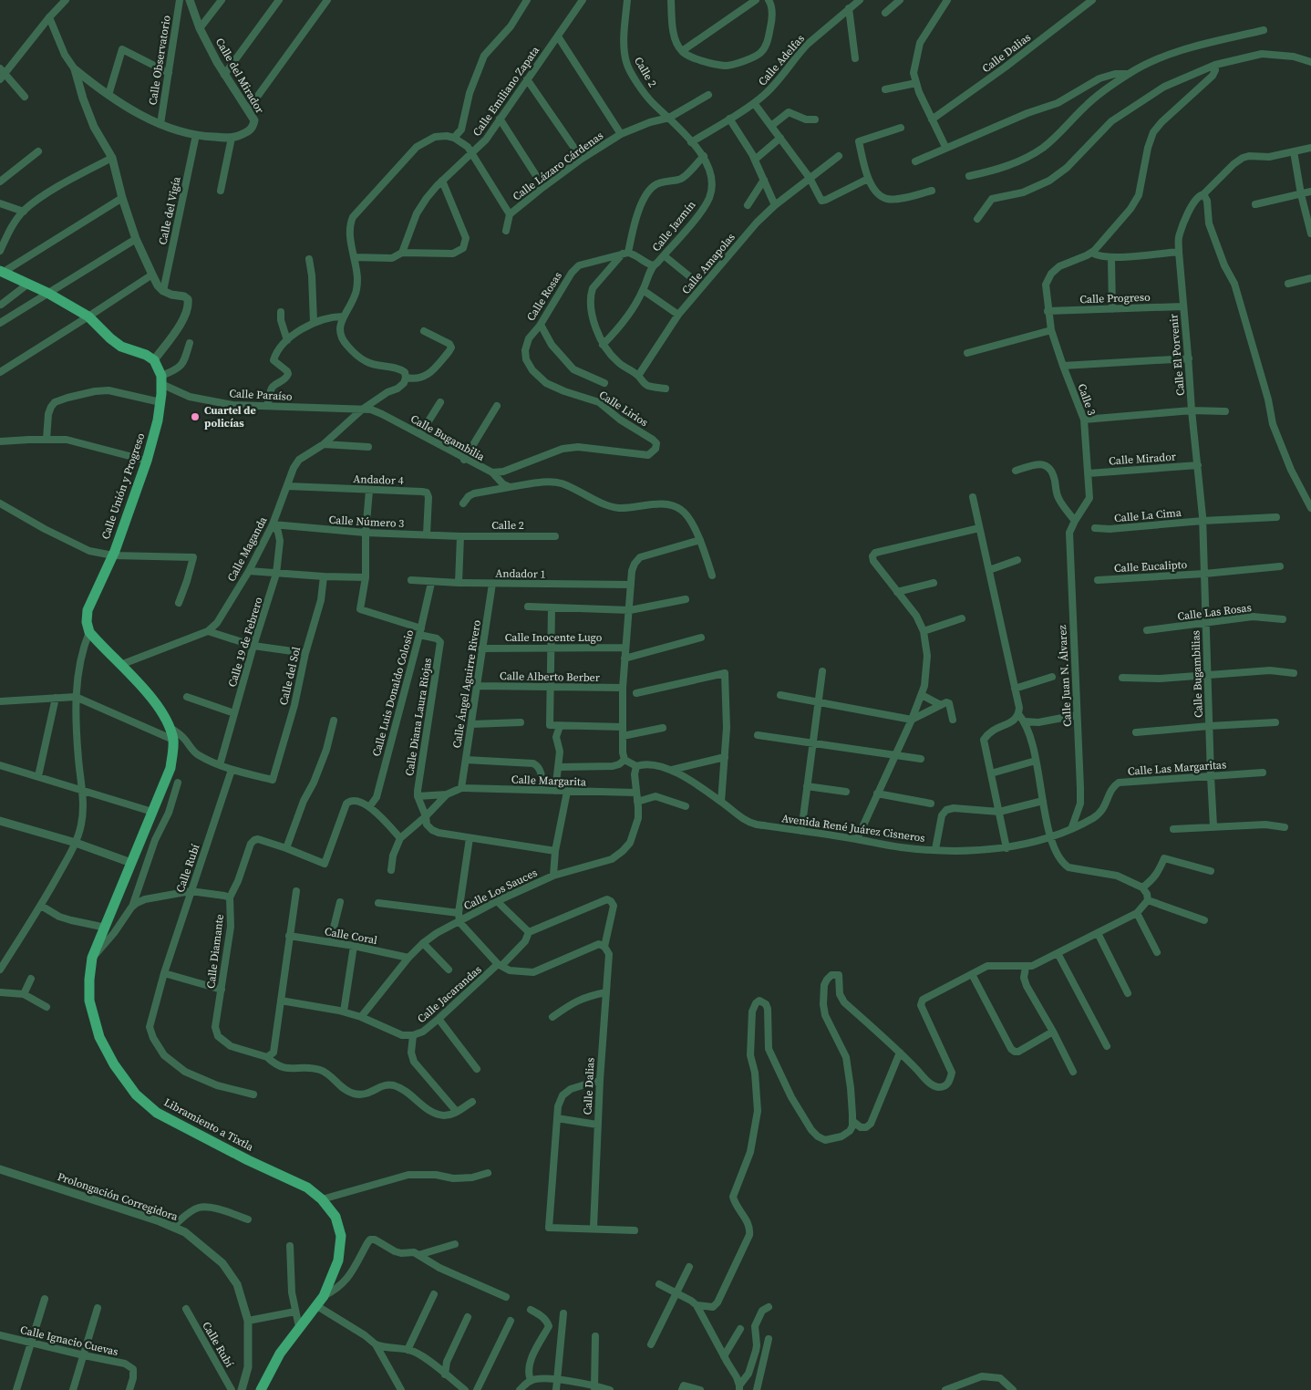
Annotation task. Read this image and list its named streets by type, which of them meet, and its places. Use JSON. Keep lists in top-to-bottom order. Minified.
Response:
{"streets":{"main road":["Calle Unión y Progreso","Libramiento a Tixtla"],"street":["Calle Dalias","Calle Observatorio","Calle Adelfas","Calle 2","Calle del Mirador","Calle Emiliano Zapata","Calle Lázaro Cárdenas","Calle del Vigía","Calle Jazmín","Calle Amapolas","Calle Rosas","Calle Progreso","Calle El Porvenir","Calle Paraíso","Calle 3","Calle Lirios","Calle Bugambilia","Calle Mirador","Andador 4","Calle La Cima","Calle Número 3","Calle Maganda","Calle Eucalipto","Andador 1","Calle Las Rosas","Calle Inocente Lugo","Calle 19 de Febrero","Calle Bugambilias","Calle del Sol","Calle Juan N. Álvarez","Calle Alberto Berber","Calle Ángel Aguirre Rivero","Calle Luis Donaldo Colosio","Calle Diana Laura Riojas","Calle Las Margaritas","Calle Margarita","Avenida René Juárez Cisneros","Calle Rubí","Calle Los Sauces","Calle Coral","Calle Diamante","Calle Jacarandas","Prolongación Corregidora","Calle Ignacio Cuevas"]},"crossings":[["Calle Observatorio","Calle del Mirador"],["Calle Adelfas","Calle Jazmín"],["Calle 2","Calle Lázaro Cárdenas"],["Calle 2","Calle Jazmín"],["Calle 2","Calle Número 3"],["Calle del Mirador","Calle del Vigía"],["Calle Lázaro Cárdenas","Calle Jazmín"],["Calle Rosas","Calle Lirios"],["Calle Progreso","Calle El Porvenir"],["Calle Progreso","Calle 3"],["Calle El Porvenir","Calle Mirador"],["Calle El Porvenir","Calle La Cima"],["Calle El Porvenir","Calle Bugambilias"],["Calle Paraíso","Calle Bugambilia"],["Calle Paraíso","Calle Unión y Progreso"],["Calle Paraíso","Calle Maganda"],["Calle 3","Calle Mirador"],["Calle 3","Calle Juan N. Álvarez"],["Calle Lirios","Calle Bugambilia"],["Calle Bugambilia","Calle Maganda"],["Andador 4","Calle Número 3"],["Andador 4","Calle Maganda"],["Calle Unión y Progreso","Libramiento a Tixtla"],["Calle La Cima","Calle Bugambilias"],["Calle Número 3","Calle Maganda"],["Calle Número 3","Calle 19 de Febrero"],["Calle Maganda","Calle 19 de Febrero"],["Calle Maganda","Libramiento a Tixtla"],["Calle Eucalipto","Calle Bugambilias"],["Andador 1","Calle Ángel Aguirre Rivero"],["Andador 1","Calle Luis Donaldo Colosio"],["Calle Las Rosas","Calle Bugambilias"],["Calle Inocente Lugo","Calle Ángel Aguirre Rivero"],["Calle Bugambilias","Calle Las Margaritas"],["Calle del Sol","Calle Rubí"],["Calle Juan N. Álvarez","Avenida René Juárez Cisneros"],["Calle Alberto Berber","Calle Ángel Aguirre Rivero"],["Calle Ángel Aguirre Rivero","Calle Margarita"],["Calle Luis Donaldo Colosio","Calle Diana Laura Riojas"],["Calle Las Margaritas","Avenida René Juárez Cisneros"],["Calle Margarita","Calle Los Sauces"],["Calle Los Sauces","Calle Coral"],["Calle Los Sauces","Calle Jacarandas"]],"places":["Cuartel de policías"]}
